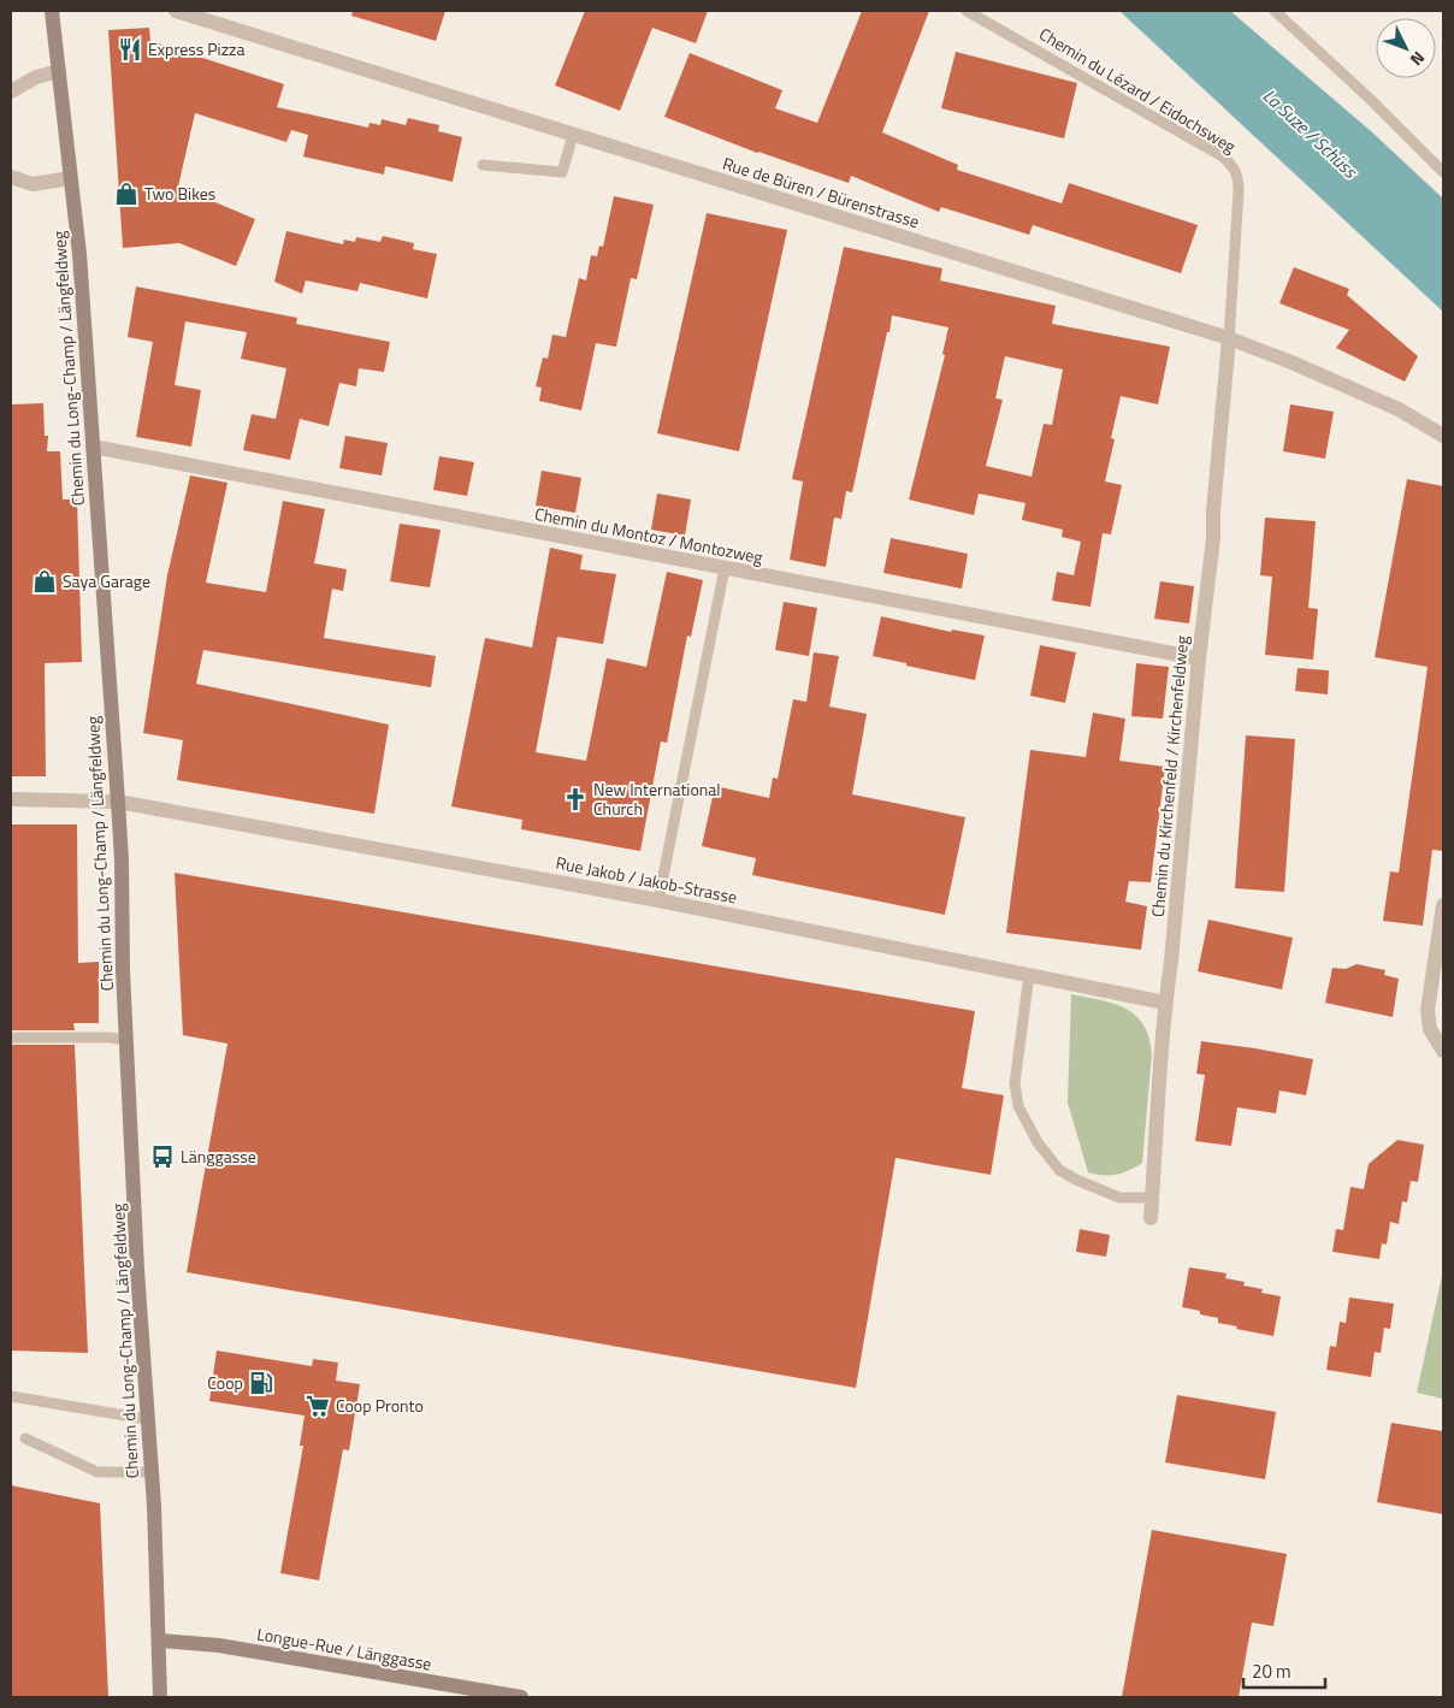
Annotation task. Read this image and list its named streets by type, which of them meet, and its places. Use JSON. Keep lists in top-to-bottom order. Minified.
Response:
{"streets":{"main road":["Chemin du Long-Champ / Längfeldweg","Longue-Rue / Länggasse"],"street":["Rue de Büren / Bürenstrasse","Chemin du Montoz / Montozweg","Chemin du Kirchenfeld / Kirchenfeldweg","Rue Jakob / Jakob-Strasse"],"lane":["Chemin du Lézard / Eidochsweg"]},"crossings":[["Chemin du Lézard / Eidochsweg","Rue de Büren / Bürenstrasse"],["Chemin du Lézard / Eidochsweg","Chemin du Kirchenfeld / Kirchenfeldweg"],["Rue de Büren / Bürenstrasse","Chemin du Kirchenfeld / Kirchenfeldweg"],["Chemin du Long-Champ / Längfeldweg","Chemin du Montoz / Montozweg"],["Chemin du Long-Champ / Längfeldweg","Rue Jakob / Jakob-Strasse"],["Chemin du Long-Champ / Längfeldweg","Longue-Rue / Länggasse"],["Chemin du Montoz / Montozweg","Chemin du Kirchenfeld / Kirchenfeldweg"],["Chemin du Kirchenfeld / Kirchenfeldweg","Rue Jakob / Jakob-Strasse"]],"water":["La Suze / Schüss"],"places":{"restaurant":["Express Pizza"],"shop":["Two Bikes","Saya Garage"],"church":["New International Church"],"bus stop":["Länggasse"],"fuel station":["Coop"],"supermarket":["Coop Pronto"]},"scale_bar":"20 m","north":"bottom right"}
